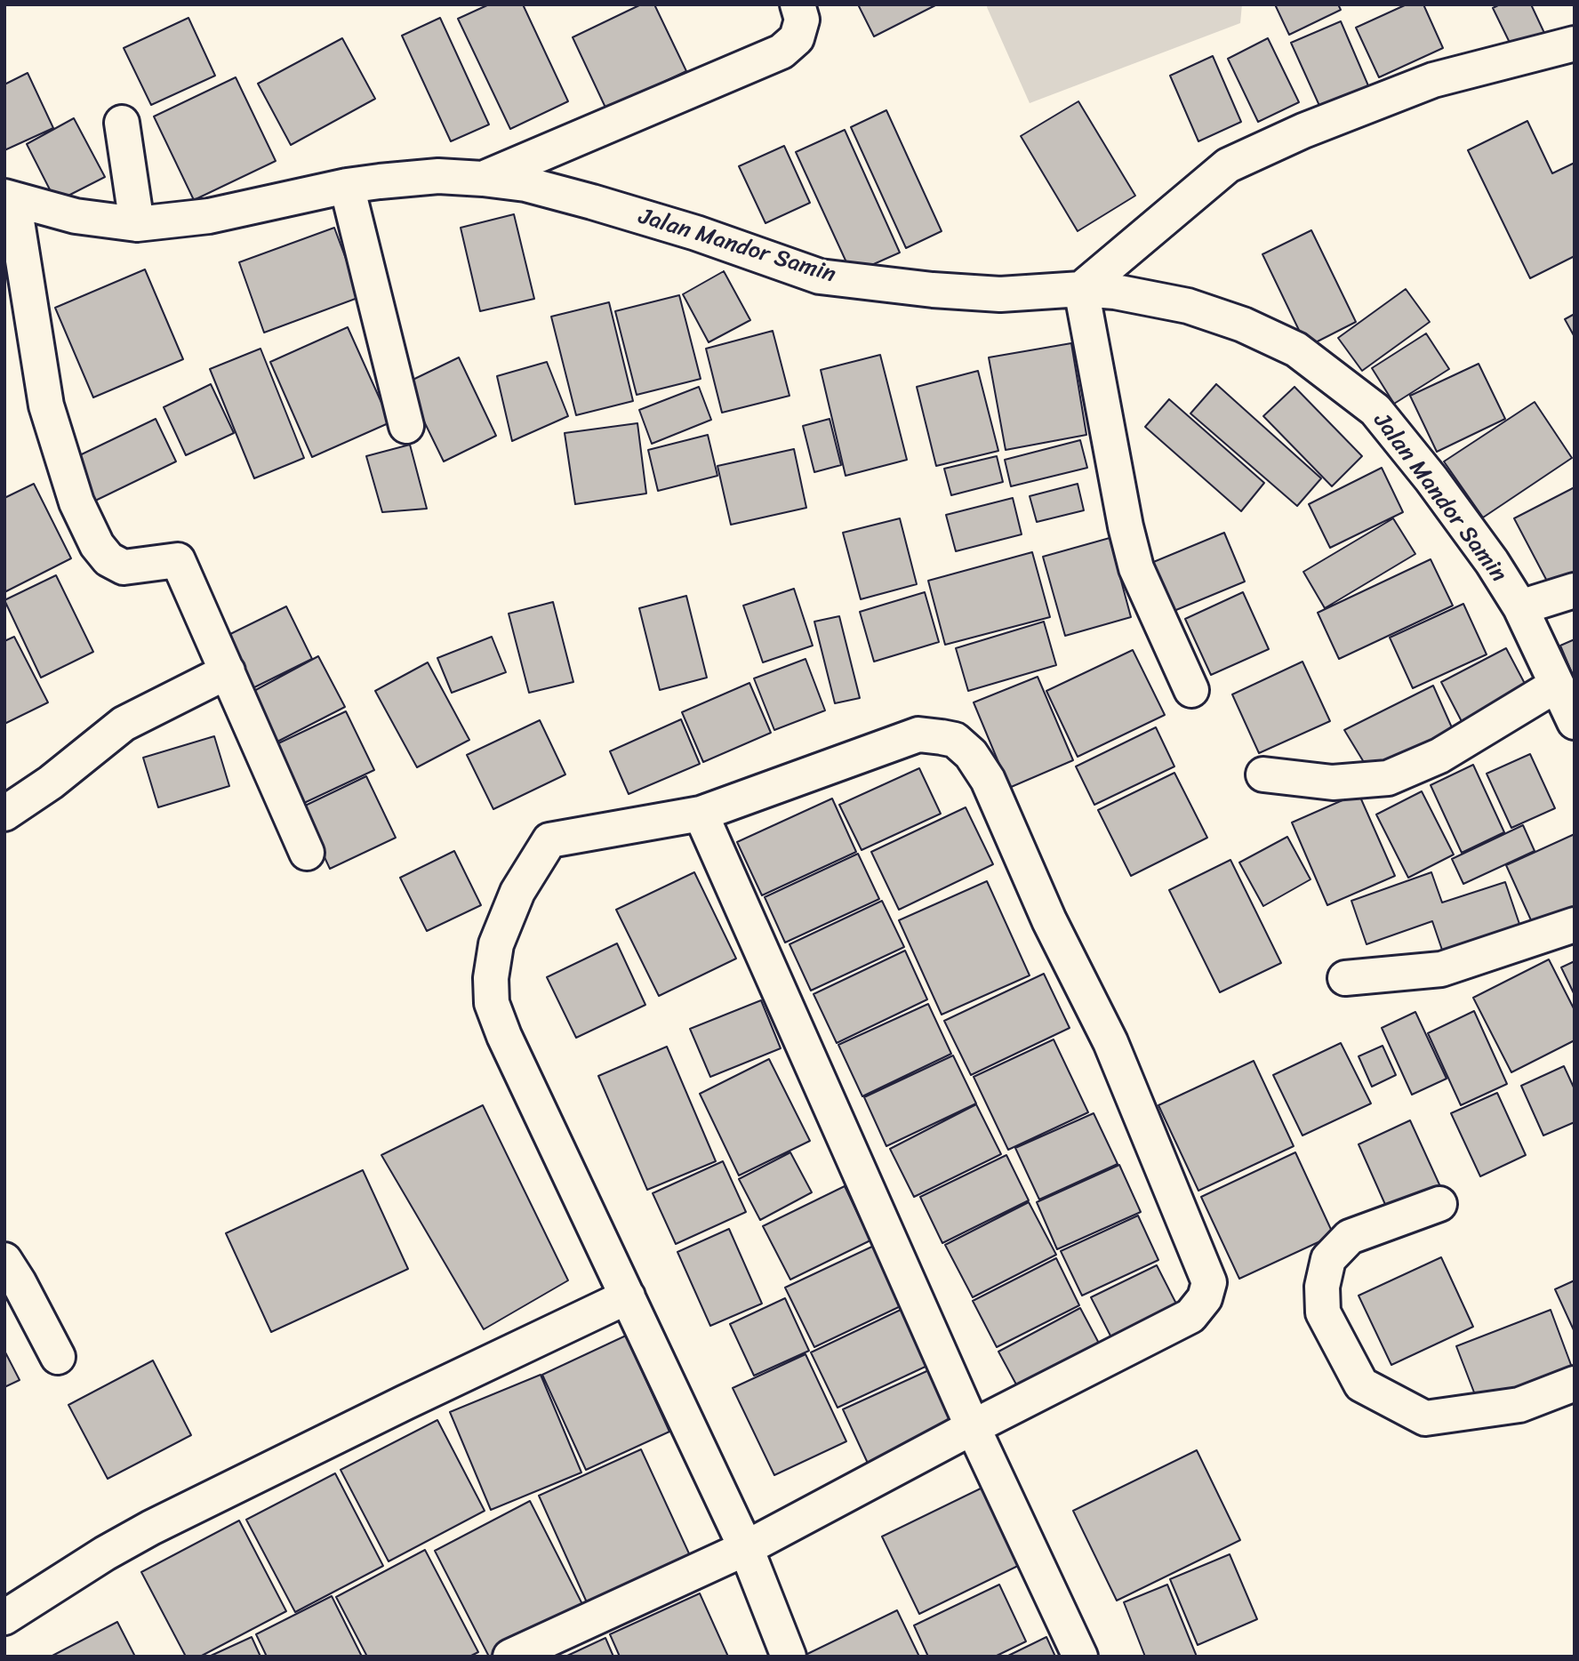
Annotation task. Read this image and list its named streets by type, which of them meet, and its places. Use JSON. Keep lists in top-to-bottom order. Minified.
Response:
{"streets":{"street":["Jalan Mandor Samin"]}}
